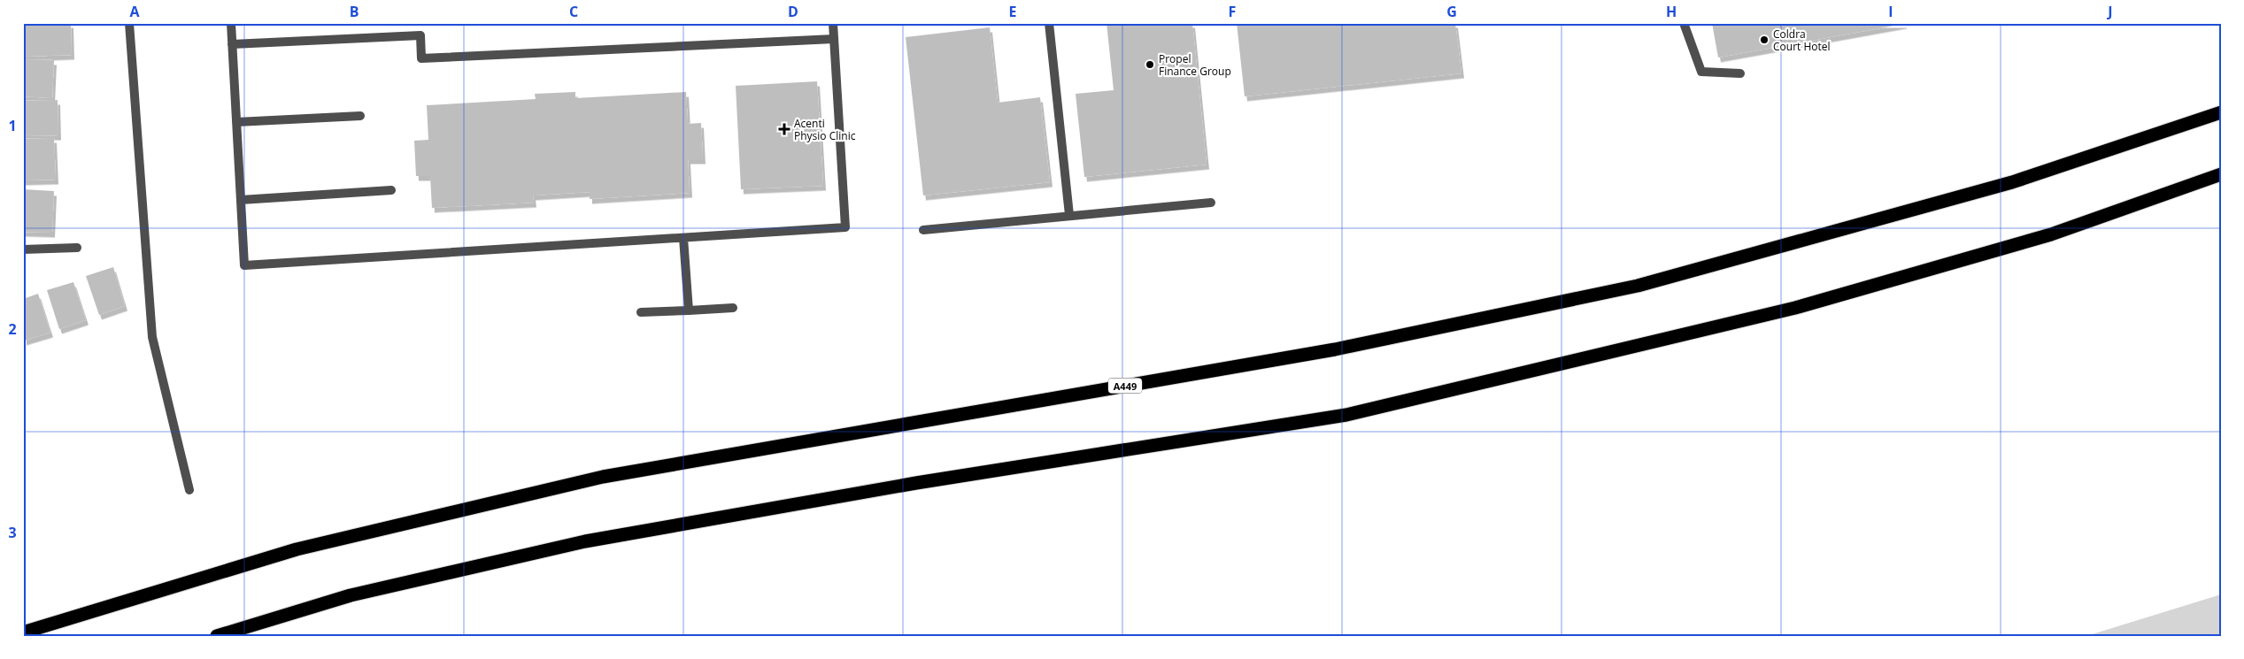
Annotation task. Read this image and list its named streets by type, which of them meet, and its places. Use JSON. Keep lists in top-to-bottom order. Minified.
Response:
{"streets":{"highway":["A449"]},"places":{"other":["Coldra Court Hotel","Propel Finance Group"],"health":["Acenti Physio Clinic"]},"grid":{"columns":["A","B","C","D","E","F","G","H","I","J"],"rows":["1","2","3"]}}
